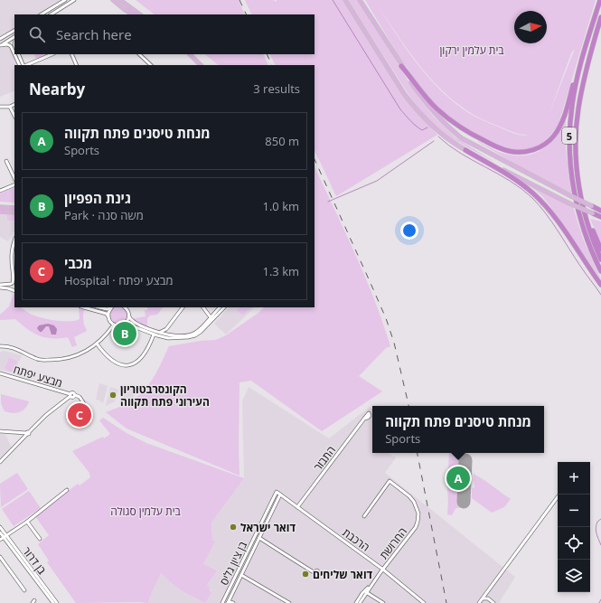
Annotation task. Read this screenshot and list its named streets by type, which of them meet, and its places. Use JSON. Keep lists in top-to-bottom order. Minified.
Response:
{"streets":{"highway":["5"],"street":["מבצע יפתח","התבור","הרכבת","החרושת","בן דרור","בן ציון גליס"]},"crossings":[["התבור","הרכבת"],["הרכבת","החרושת"],["הרכבת","בן ציון גליס"]],"parks":["בית עלמין ירקון","בית עלמין סגולה"],"places":["הקונסרבטוריון העירוני פתח תקווה","דואר ישראל","דואר שליחים"],"north":"right","page":{"search":"Search here","heading":["Nearby","3 results"],"list":[{"mark":"A","name":"מנחת טיסנים פתח תקווה","note":"Sports","value":"850 m"},{"mark":"B","name":"גינת הפפיון","note":"Park · משה סנה","value":"1.0 km"},{"mark":"C","name":"מכבי","note":"Hospital · מבצע יפתח","value":"1.3 km"}],"pins":["B","C","A"],"popup":["מנחת טיסנים פתח תקווה","Sports"],"map_buttons":["+","−"]}}
